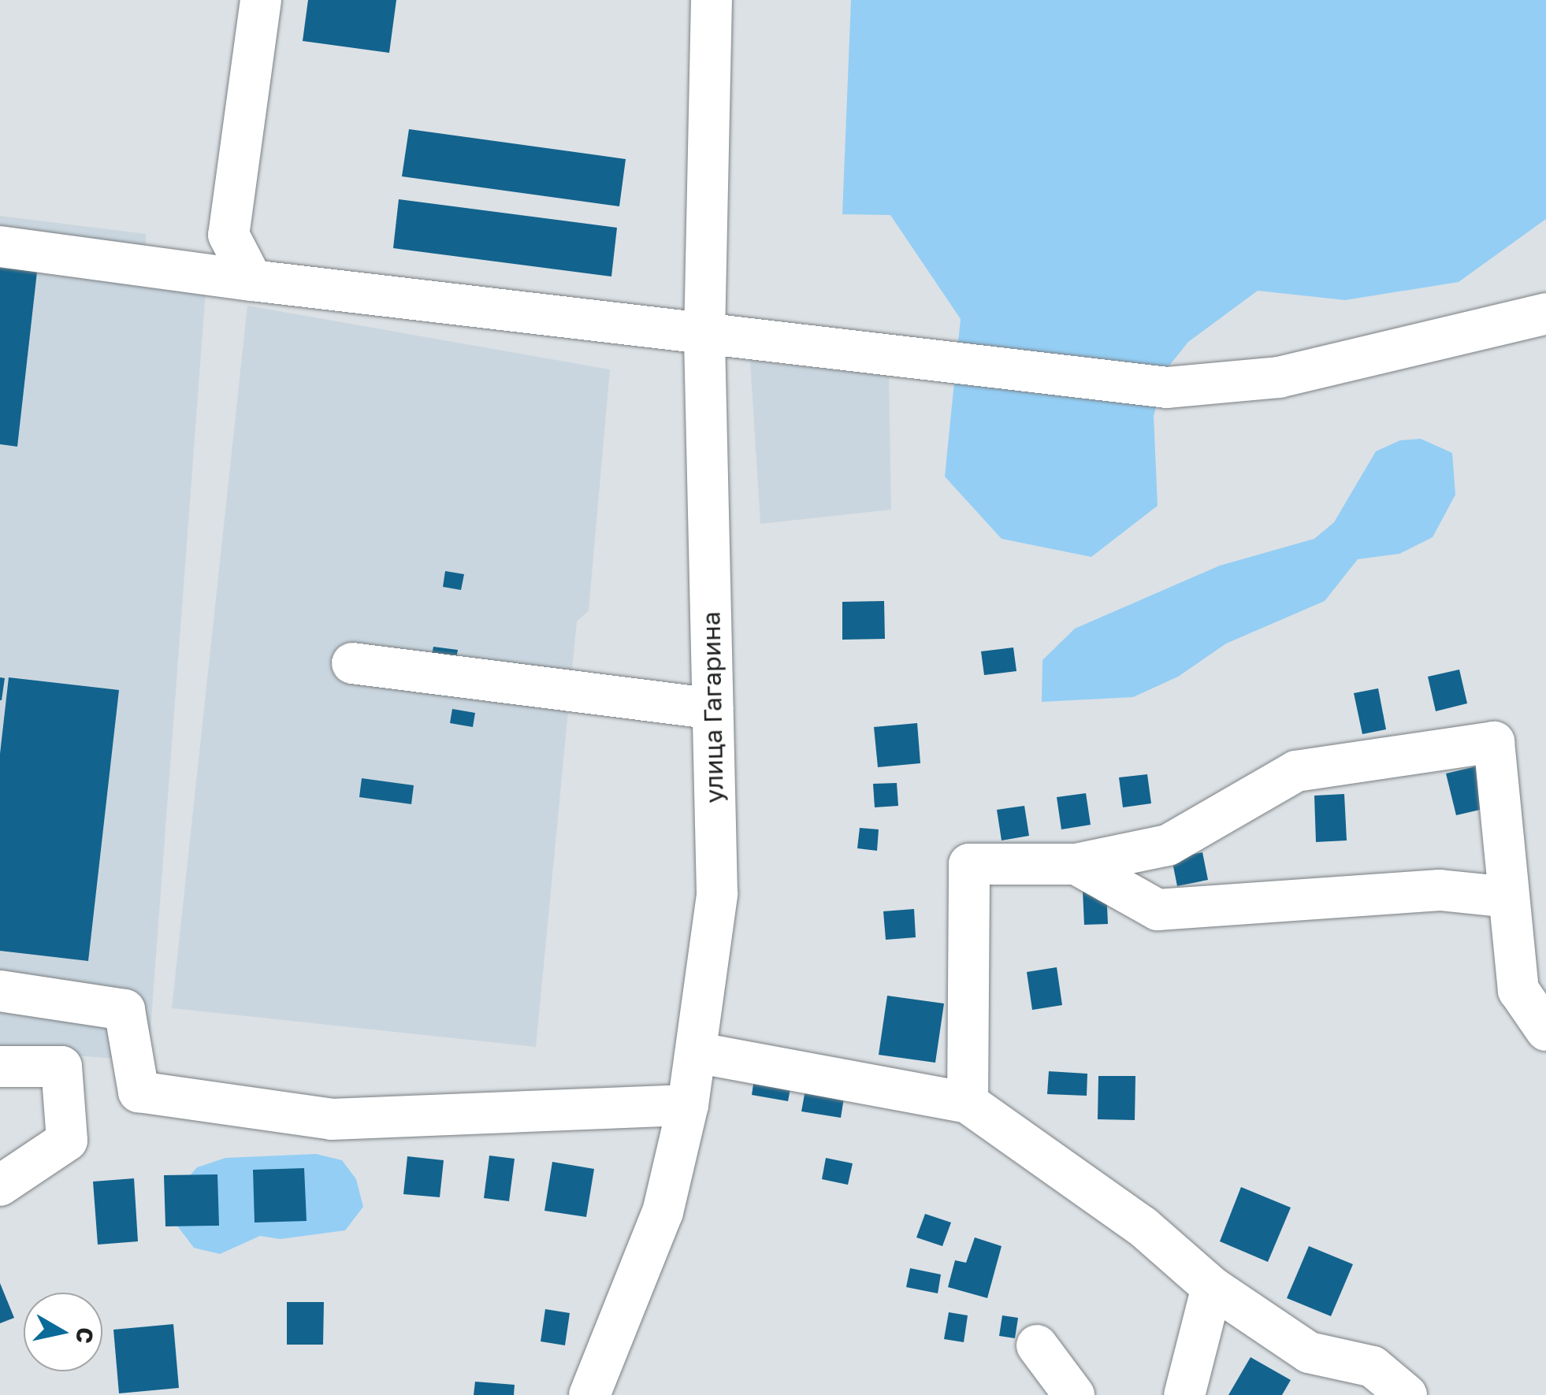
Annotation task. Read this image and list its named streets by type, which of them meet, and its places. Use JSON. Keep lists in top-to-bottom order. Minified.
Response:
{"streets":{"street":["улица Гагарина"]},"north":"right"}
